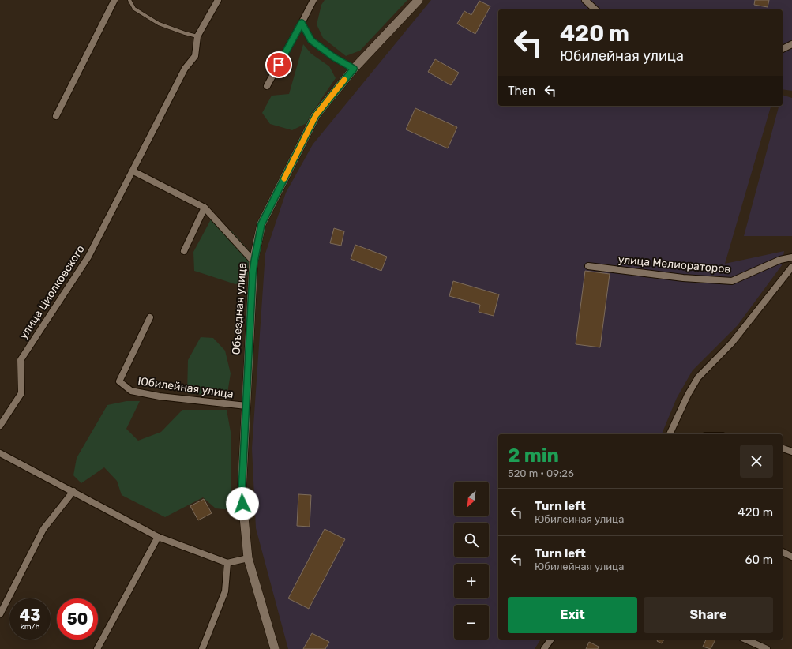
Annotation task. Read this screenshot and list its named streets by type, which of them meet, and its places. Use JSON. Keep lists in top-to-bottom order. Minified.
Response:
{"streets":{"main road":["Объездная улица"],"street":["улица Мелиораторов","улица Циолковского","Юбилейная улица"]},"crossings":[["Объездная улица","Юбилейная улица"]],"north":"bottom left","page":{"turn":["420 m","Юбилейная улица"],"then":"Then","heading":["2 min","520 m · 09:26"],"map_buttons":["+","−"],"list":[{"name":"Turn left","note":"Юбилейная улица","value":"420 m"},{"name":"Turn left","note":"Юбилейная улица","value":"60 m"}],"buttons":["Exit","Share"],"speed":"43 km/h","limit":"50"}}
